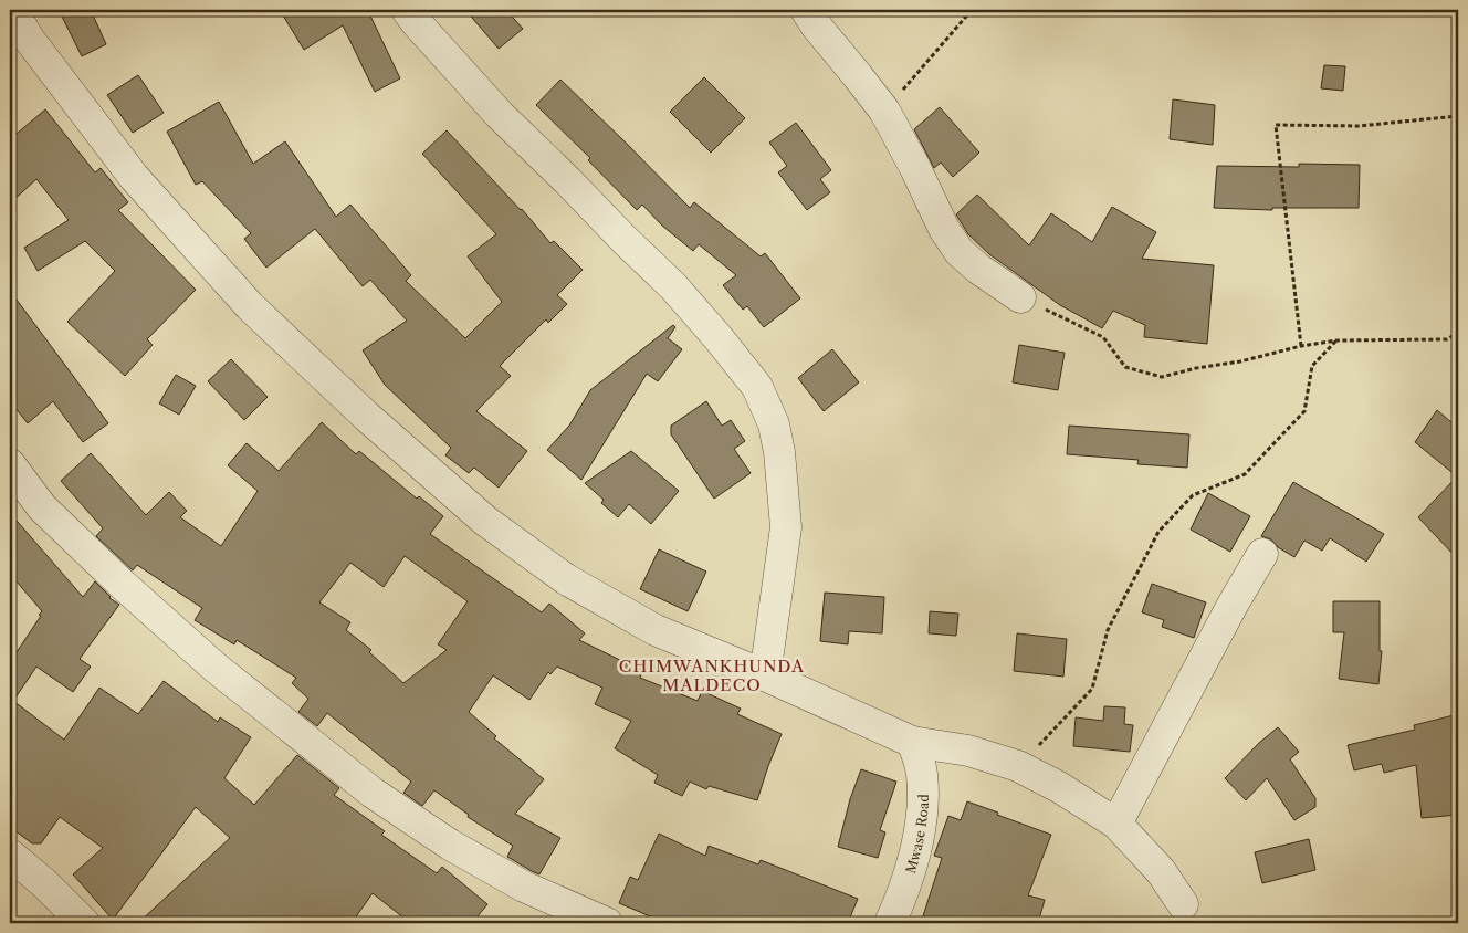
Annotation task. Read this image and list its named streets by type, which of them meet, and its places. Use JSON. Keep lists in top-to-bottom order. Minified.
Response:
{"streets":{"street":["Mwase Road"]},"districts":["CHIMWANKHUNDA MALDECO"]}
